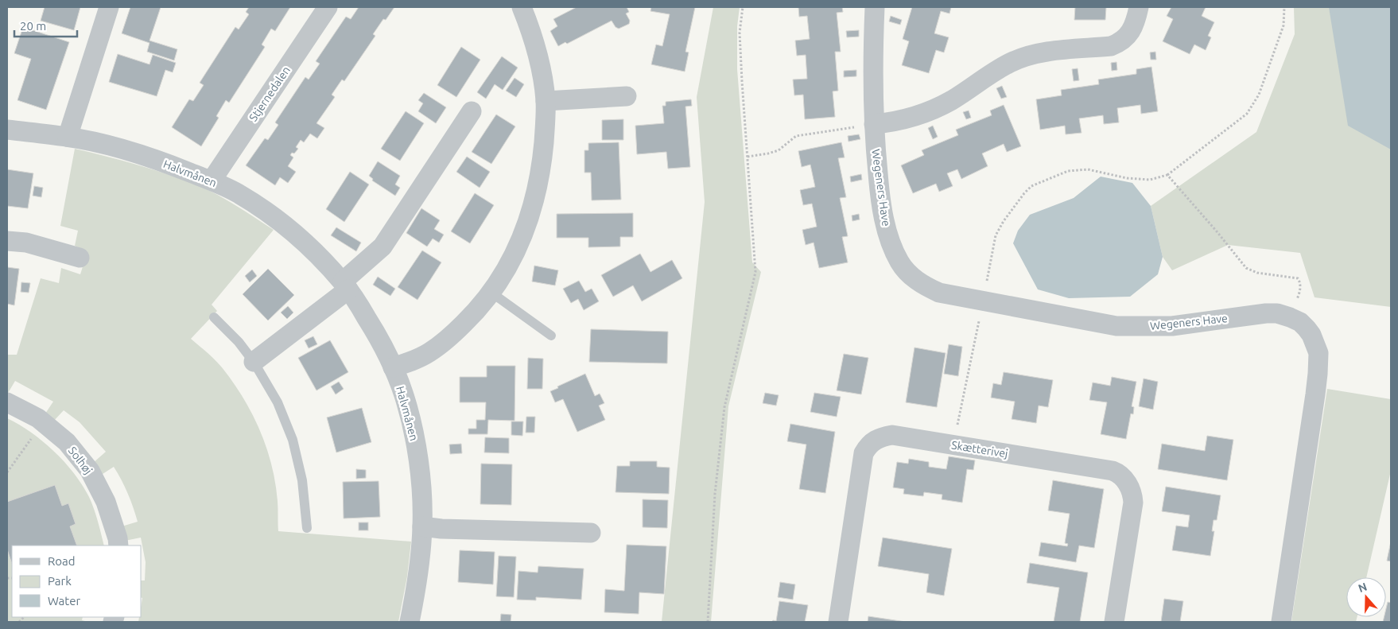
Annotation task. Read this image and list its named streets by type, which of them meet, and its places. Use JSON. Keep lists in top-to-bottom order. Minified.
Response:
{"streets":{"street":["Stjernedalen","Halvmånen","Wegeners Have","Skætterivej","Solhøj"]},"crossings":[["Stjernedalen","Halvmånen"]],"legend":["Road","Park","Water"],"scale_bar":"20 m","north":"top"}
